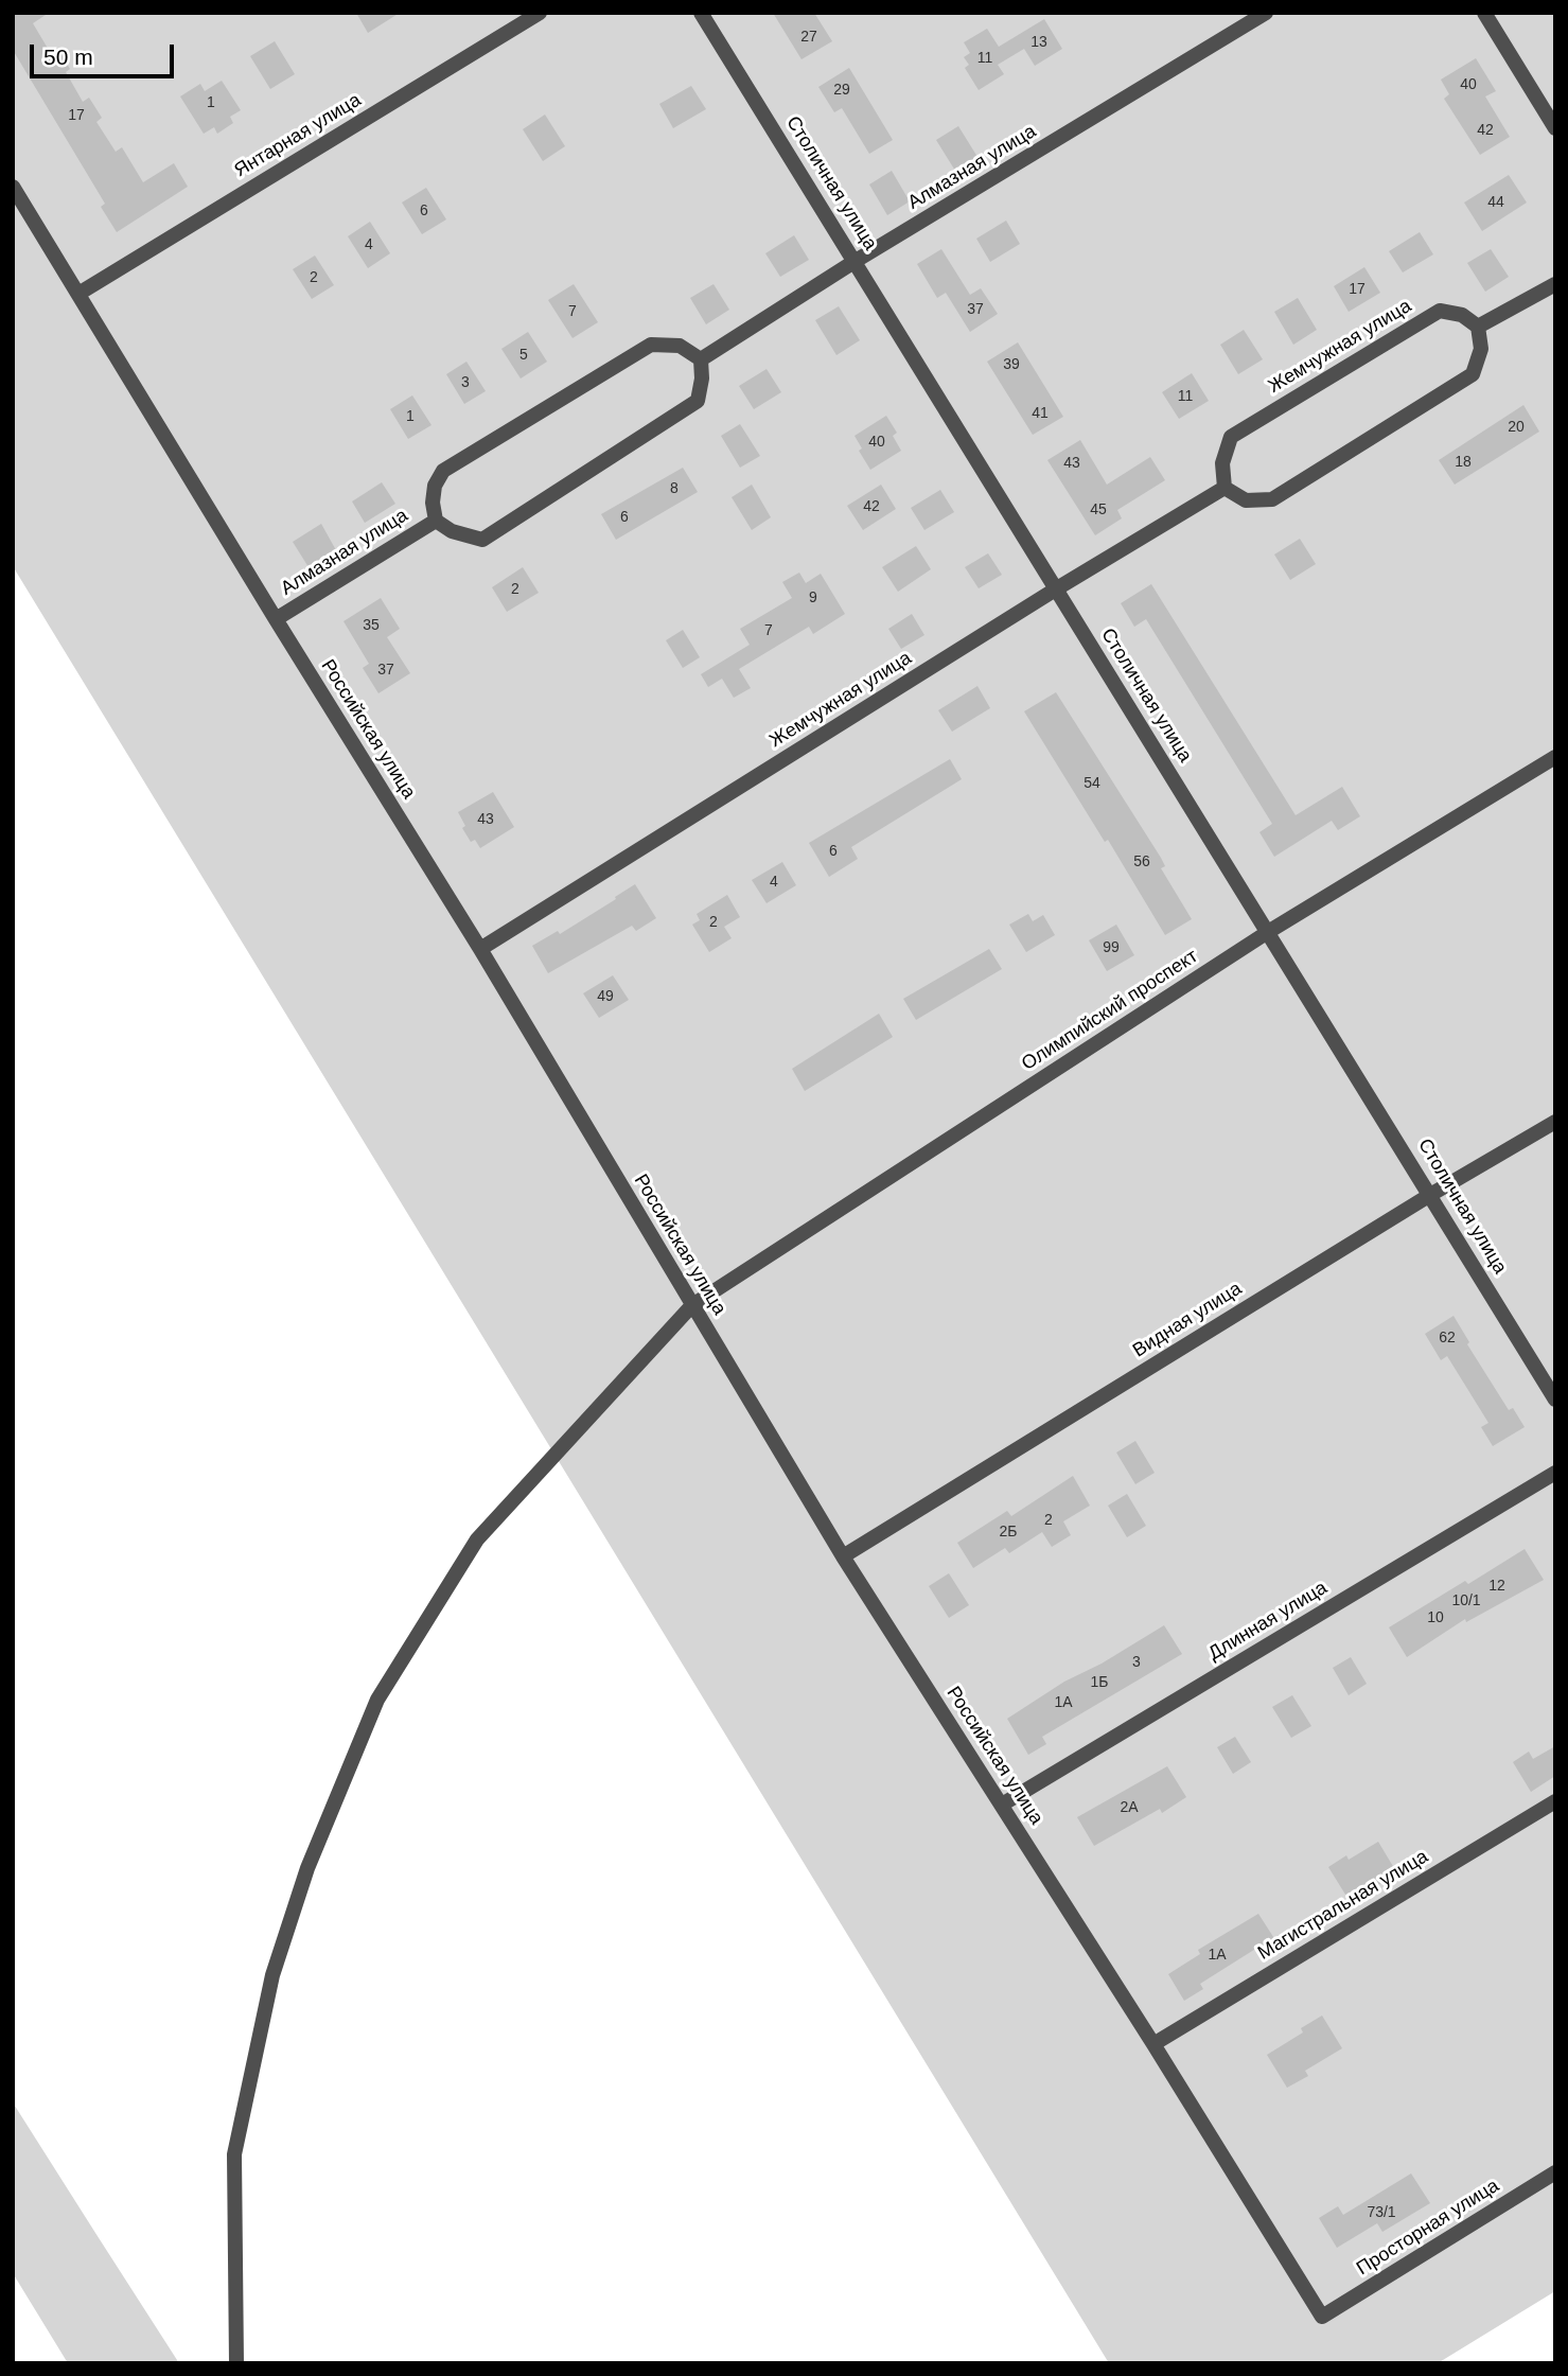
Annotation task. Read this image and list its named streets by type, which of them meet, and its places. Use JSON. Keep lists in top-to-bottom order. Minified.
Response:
{"streets":{"street":["Янтарная улица","Алмазная улица","Столичная улица","Жемчужная улица","Российская улица","Олимпийский проспект","Видная улица","Длинная улица","Магистральная улица","Просторная улица"]},"crossings":[["Янтарная улица","Российская улица"],["Алмазная улица","Столичная улица"],["Алмазная улица","Российская улица"],["Столичная улица","Жемчужная улица"],["Столичная улица","Олимпийский проспект"],["Столичная улица","Видная улица"],["Жемчужная улица","Российская улица"],["Российская улица","Олимпийский проспект"],["Российская улица","Видная улица"],["Российская улица","Длинная улица"],["Российская улица","Магистральная улица"],["Российская улица","Просторная улица"]],"house_numbers":["27","13","11","40","29","1","17","42","44","6","4","2","17","37","7","5","39","3","11","41","1","20","40","18","43","8","42","45","6","2","9","35","7","37","54","43","6","56","4","2","99","49","62","2","2Б","12","10/1","10","3","1Б","1А","2А","1А","73/1"],"scale_bar":"50 m"}
